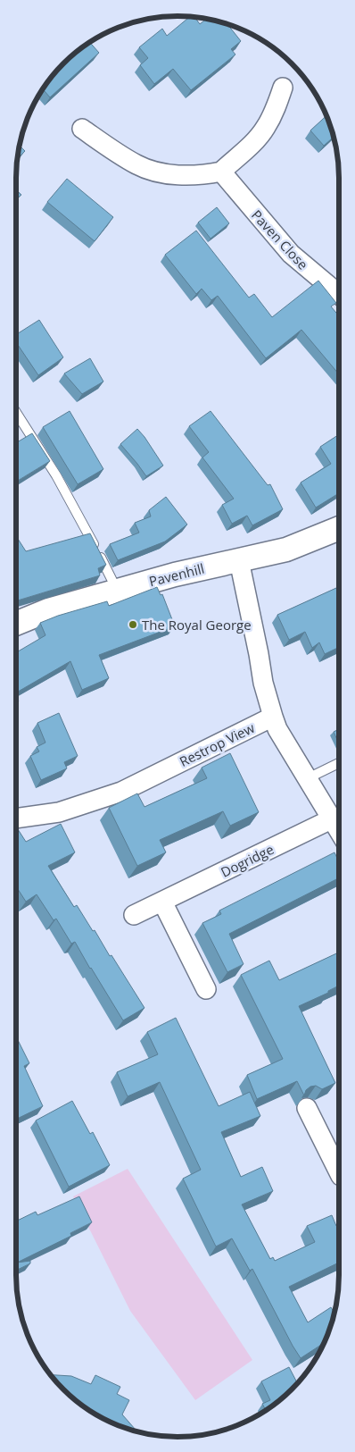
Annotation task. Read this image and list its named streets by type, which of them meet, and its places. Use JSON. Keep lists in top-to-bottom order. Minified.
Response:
{"streets":{"street":["Paven Close","Pavenhill","Restrop View","Dogridge"]},"places":["The Royal George"]}
